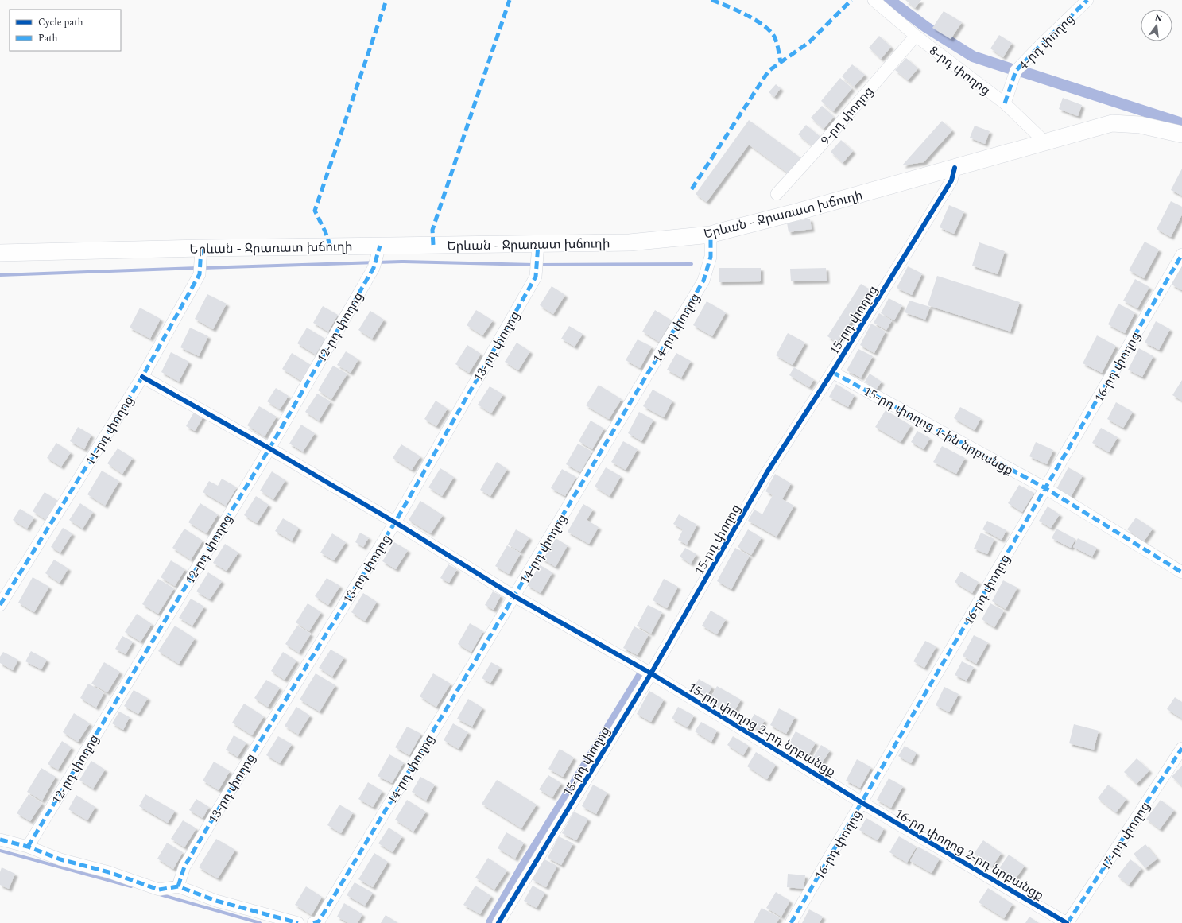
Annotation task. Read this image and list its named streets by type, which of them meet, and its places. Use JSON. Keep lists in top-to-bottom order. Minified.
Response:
{"streets":{"main road":["Երևան - Ջրառատ խճուղի"],"street":["4-րդ փողոց","8-րդ փողոց","9-րդ փողոց","15-րդ փողոց","12-րդ փողոց","14-րդ փողոց","13-րդ փողոց","16-րդ փողոց","11-րդ փողոց","15-րդ փողոց 1-ին նրբանցք","15-րդ փողոց 2-րդ նրբանցք","17-րդ փողոց","16-րդ փողոց 2-րդ նրբանցք"]},"crossings":[["4-րդ փողոց","8-րդ փողոց"],["8-րդ փողոց","9-րդ փողոց"],["8-րդ փողոց","Երևան - Ջրառատ խճուղի"],["Երևան - Ջրառատ խճուղի","15-րդ փողոց"],["Երևան - Ջրառատ խճուղի","12-րդ փողոց"],["Երևան - Ջրառատ խճուղի","14-րդ փողոց"],["Երևան - Ջրառատ խճուղի","13-րդ փողոց"],["Երևան - Ջրառատ խճուղի","11-րդ փողոց"],["15-րդ փողոց","15-րդ փողոց 1-ին նրբանցք"],["15-րդ փողոց","15-րդ փողոց 2-րդ նրբանցք"],["12-րդ փողոց","15-րդ փողոց 2-րդ նրբանցք"],["14-րդ փողոց","15-րդ փողոց 2-րդ նրբանցք"],["13-րդ փողոց","15-րդ փողոց 2-րդ նրբանցք"],["16-րդ փողոց","15-րդ փողոց 1-ին նրբանցք"],["16-րդ փողոց","15-րդ փողոց 2-րդ նրբանցք"],["16-րդ փողոց","16-րդ փողոց 2-րդ նրբանցք"],["11-րդ փողոց","15-րդ փողոց 2-րդ նրբանցք"],["15-րդ փողոց 2-րդ նրբանցք","16-րդ փողոց 2-րդ նրբանցք"],["17-րդ փողոց","16-րդ փողոց 2-րդ նրբանցք"]],"legend":["Cycle path","Path"],"north":"top"}
